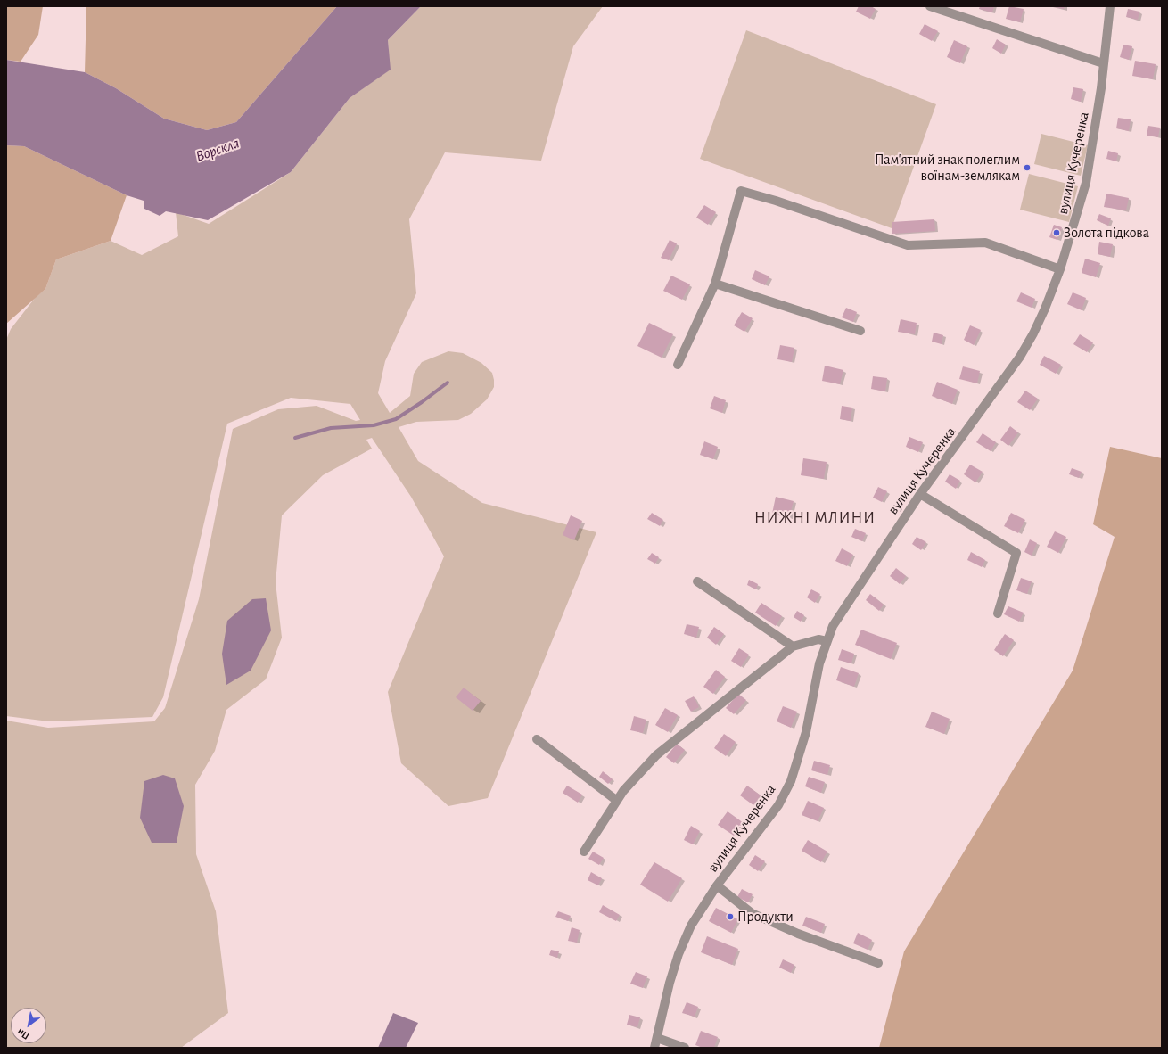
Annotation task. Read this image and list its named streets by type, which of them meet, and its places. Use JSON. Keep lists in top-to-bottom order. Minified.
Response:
{"streets":{"street":["вулиця Кучеренка"]},"districts":["НИЖНІ МЛИНИ"],"water":["Ворскла"],"places":["Пам'ятний знак полеглим воїнам-землякам","Золота підкова","Продукти"],"north":"bottom left"}
